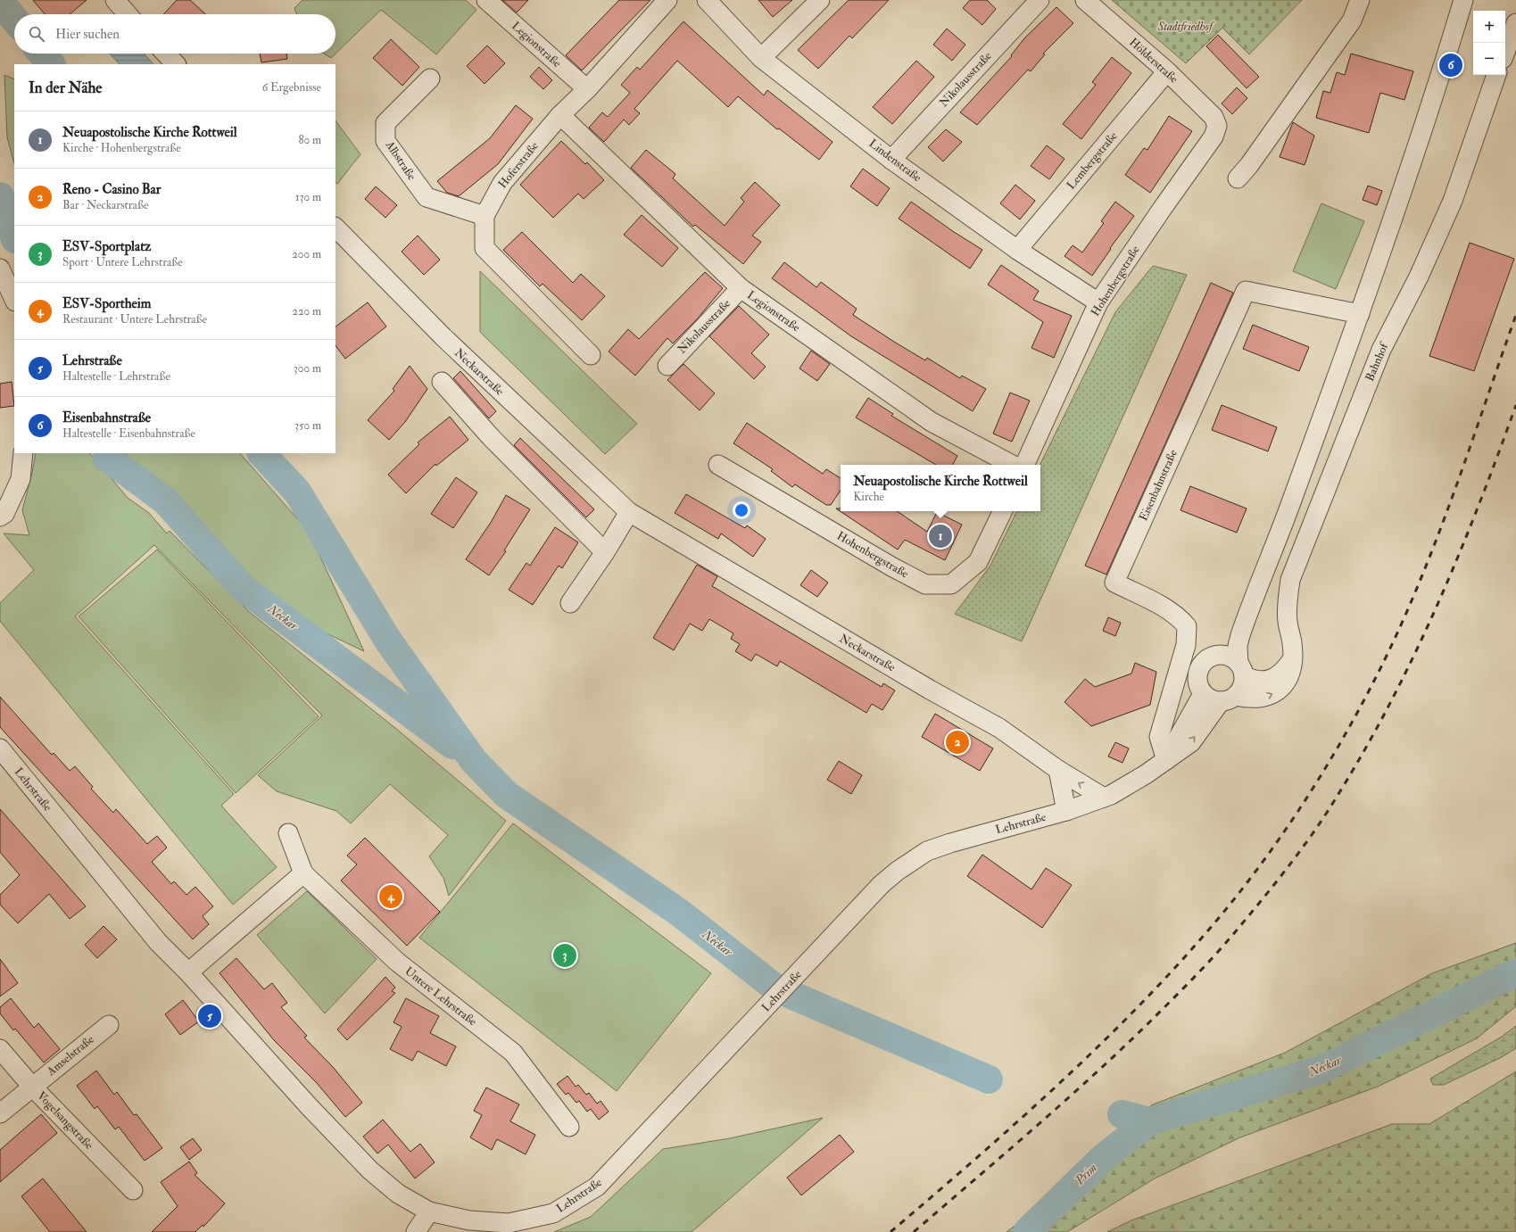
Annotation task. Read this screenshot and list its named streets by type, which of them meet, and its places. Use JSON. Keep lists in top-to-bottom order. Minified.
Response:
{"streets":{"street":["Legionstraße","Hölderstraße","Nikolausstraße","Albstraße","Lindenstraße","Lembergstraße","Hoferstraße","Hohenbergstraße","Bahnhof","Neckarstraße","Eisenbahnstraße","Lehrstraße","Untere Lehrstraße","Amselstraße","Vogelsangstraße"]},"crossings":[["Legionstraße","Nikolausstraße"],["Legionstraße","Hoferstraße"],["Hölderstraße","Lembergstraße"],["Hölderstraße","Hohenbergstraße"],["Nikolausstraße","Lindenstraße"],["Albstraße","Hoferstraße"],["Lindenstraße","Lembergstraße"],["Lindenstraße","Hohenbergstraße"],["Bahnhof","Lehrstraße"],["Neckarstraße","Lehrstraße"],["Eisenbahnstraße","Lehrstraße"],["Amselstraße","Vogelsangstraße"]],"water":["Neckar","Prim"],"parks":["Stadtfriedhof"],"page":{"map_buttons":["+","−"],"search":"Hier suchen","pins":["6","1","2","4","3","5"],"heading":["In der Nähe","6 Ergebnisse"],"list":[{"mark":"1","name":"Neuapostolische Kirche Rottweil","note":"Kirche · Hohenbergstraße","value":"80 m"},{"mark":"2","name":"Reno - Casino Bar","note":"Bar · Neckarstraße","value":"130 m"},{"mark":"3","name":"ESV-Sportplatz","note":"Sport · Untere Lehrstraße","value":"200 m"},{"mark":"4","name":"ESV-Sportheim","note":"Restaurant · Untere Lehrstraße","value":"220 m"},{"mark":"5","name":"Lehrstraße","note":"Haltestelle · Lehrstraße","value":"300 m"},{"mark":"6","name":"Eisenbahnstraße","note":"Haltestelle · Eisenbahnstraße","value":"350 m"}],"popup":["Neuapostolische Kirche Rottweil","Kirche"]}}
